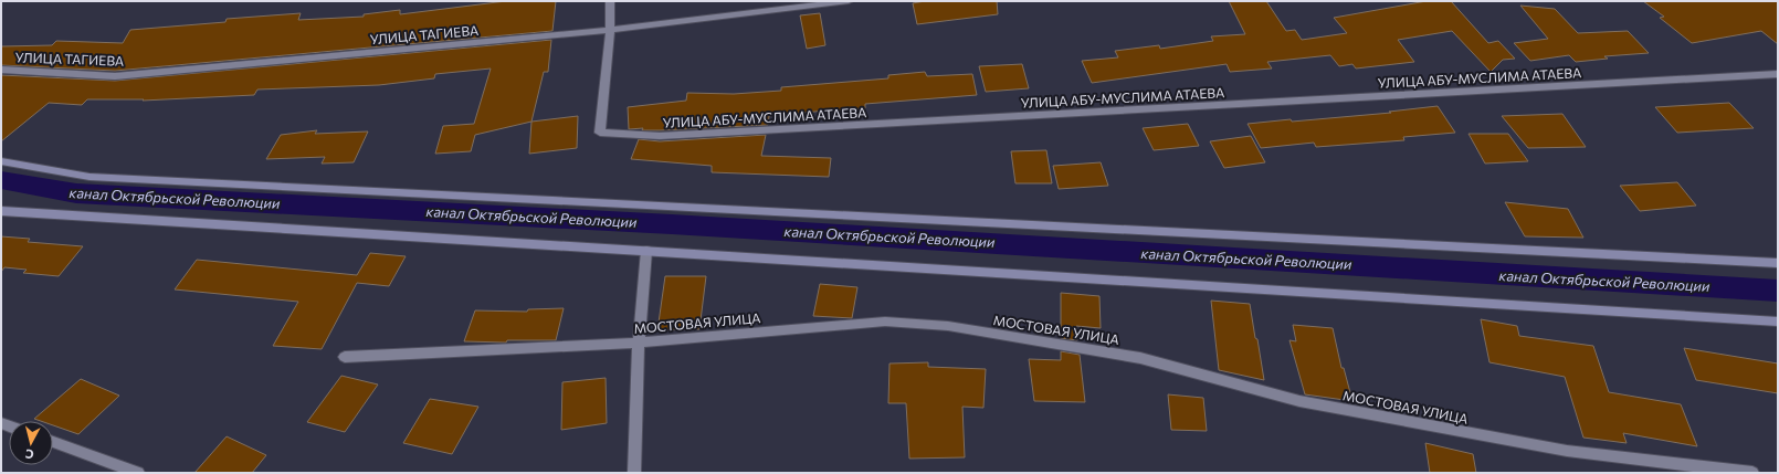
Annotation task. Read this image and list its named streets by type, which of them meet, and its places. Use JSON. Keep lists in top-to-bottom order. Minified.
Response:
{"streets":{"street":["УЛИЦА ТАГИЕВА","УЛИЦА АБУ-МУСЛИМА АТАЕВА","МОСТОВАЯ УЛИЦА"]},"crossings":[["УЛИЦА ТАГИЕВА","УЛИЦА АБУ-МУСЛИМА АТАЕВА"]],"water":["канал Октябрьской Революции"],"north":"bottom"}
